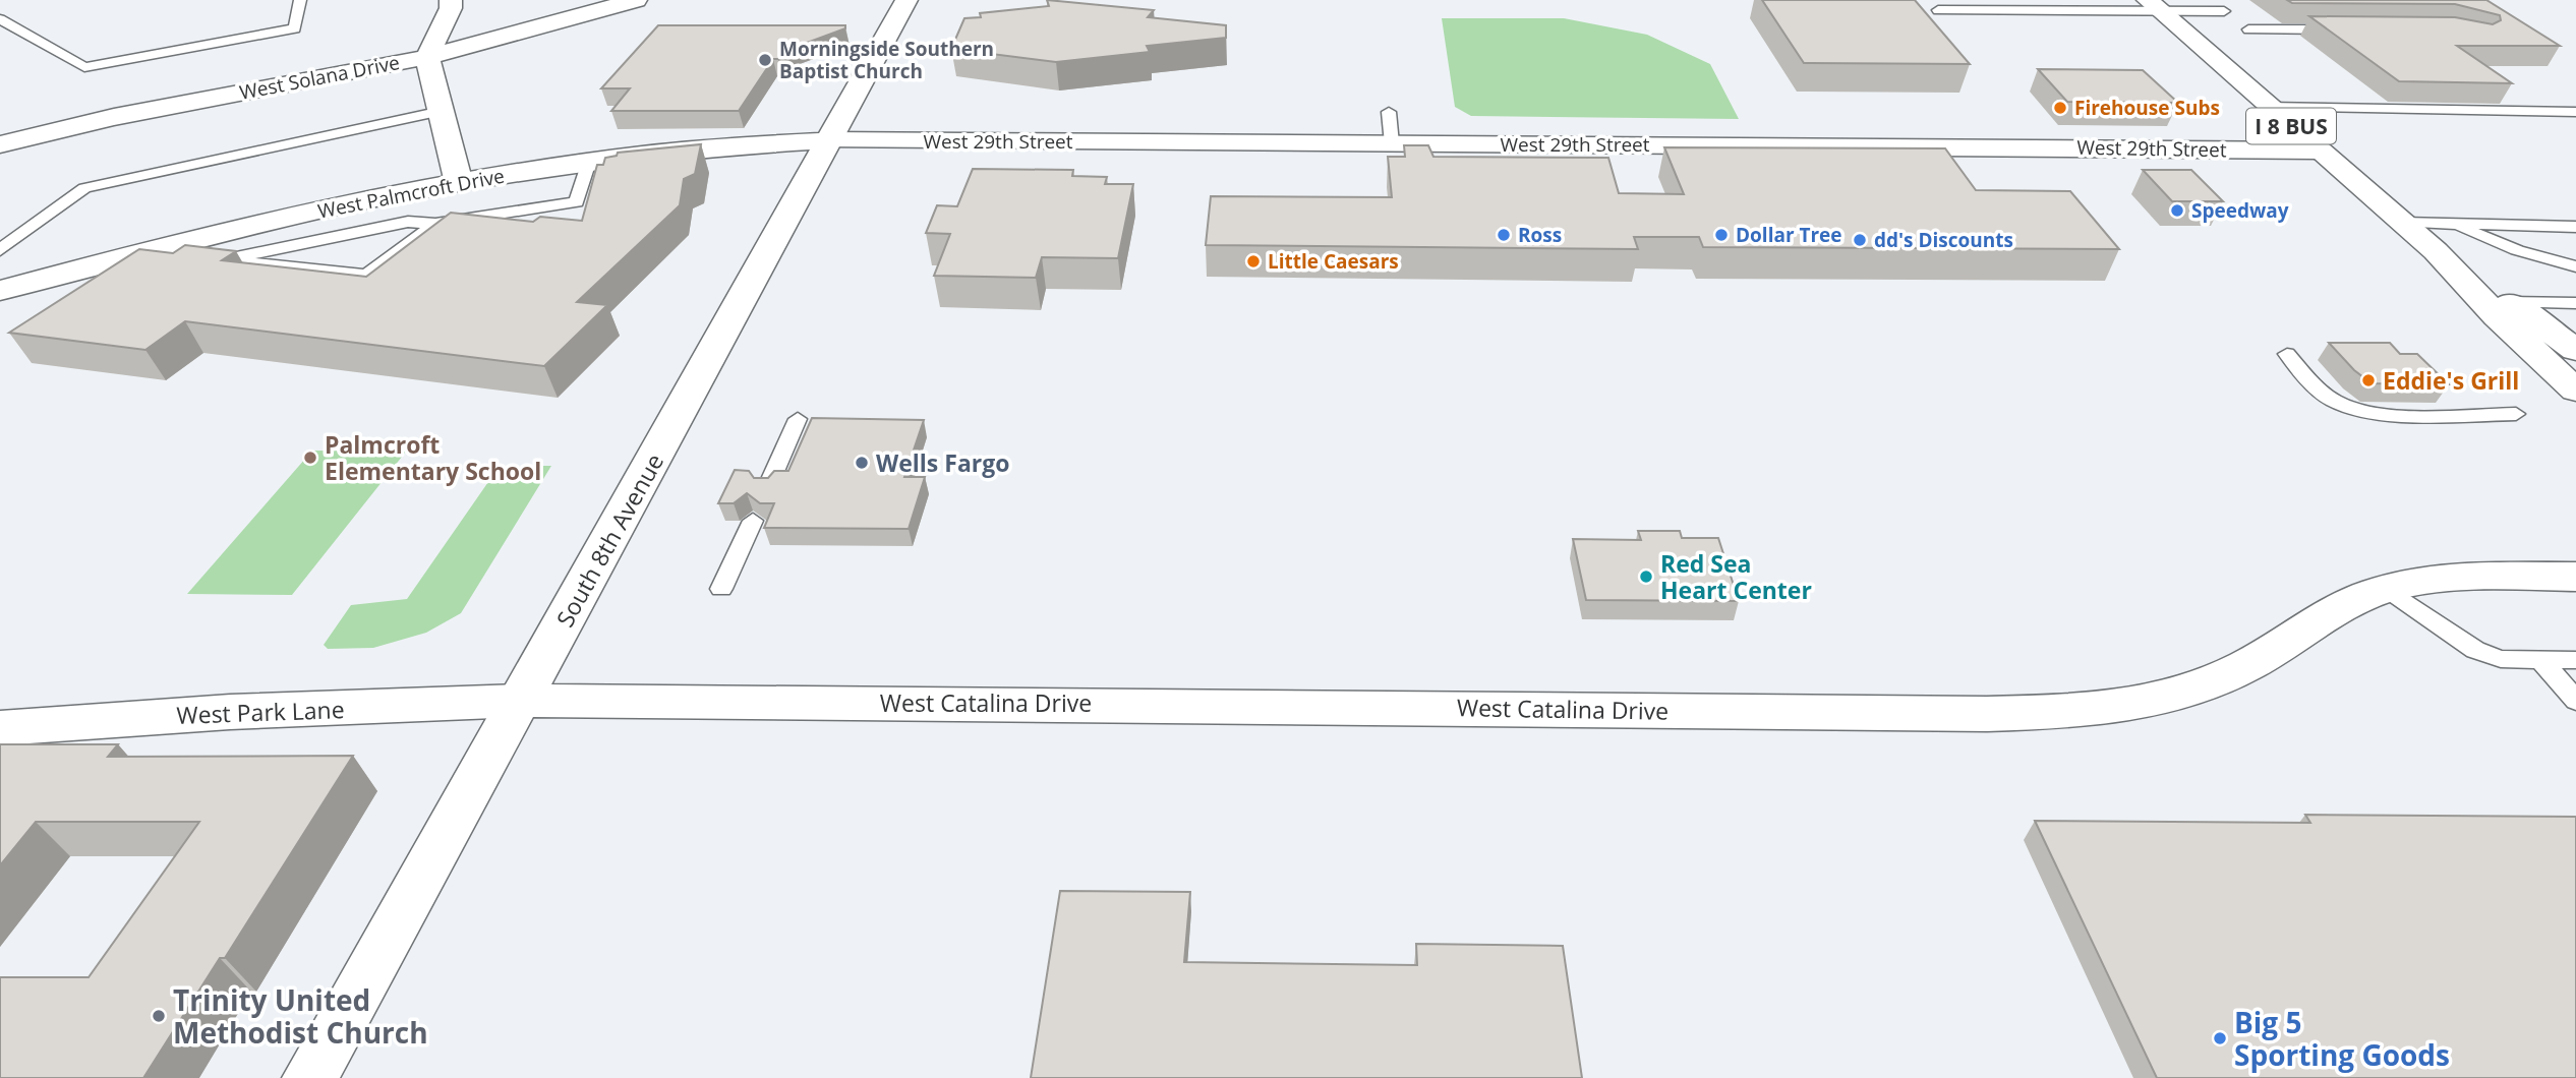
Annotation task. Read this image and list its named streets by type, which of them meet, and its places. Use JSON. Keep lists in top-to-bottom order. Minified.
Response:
{"streets":{"street":["West Solana Drive","I 8 BUS","West 29th Street","West Palmcroft Drive","South 8th Avenue","West Catalina Drive","West Park Lane"]},"crossings":[["I 8 BUS","West 29th Street"],["West 29th Street","West Palmcroft Drive"],["West 29th Street","South 8th Avenue"],["West Palmcroft Drive","South 8th Avenue"],["South 8th Avenue","West Catalina Drive"],["South 8th Avenue","West Park Lane"],["West Catalina Drive","West Park Lane"]],"places":["Morningside Southern Baptist Church","Firehouse Subs","Speedway","Ross","Dollar Tree","dd's Discounts","Little Caesars","Eddie's Grill","Palmcroft Elementary School","Wells Fargo","Red Sea Heart Center","Trinity United Methodist Church","Big 5 Sporting Goods"]}
